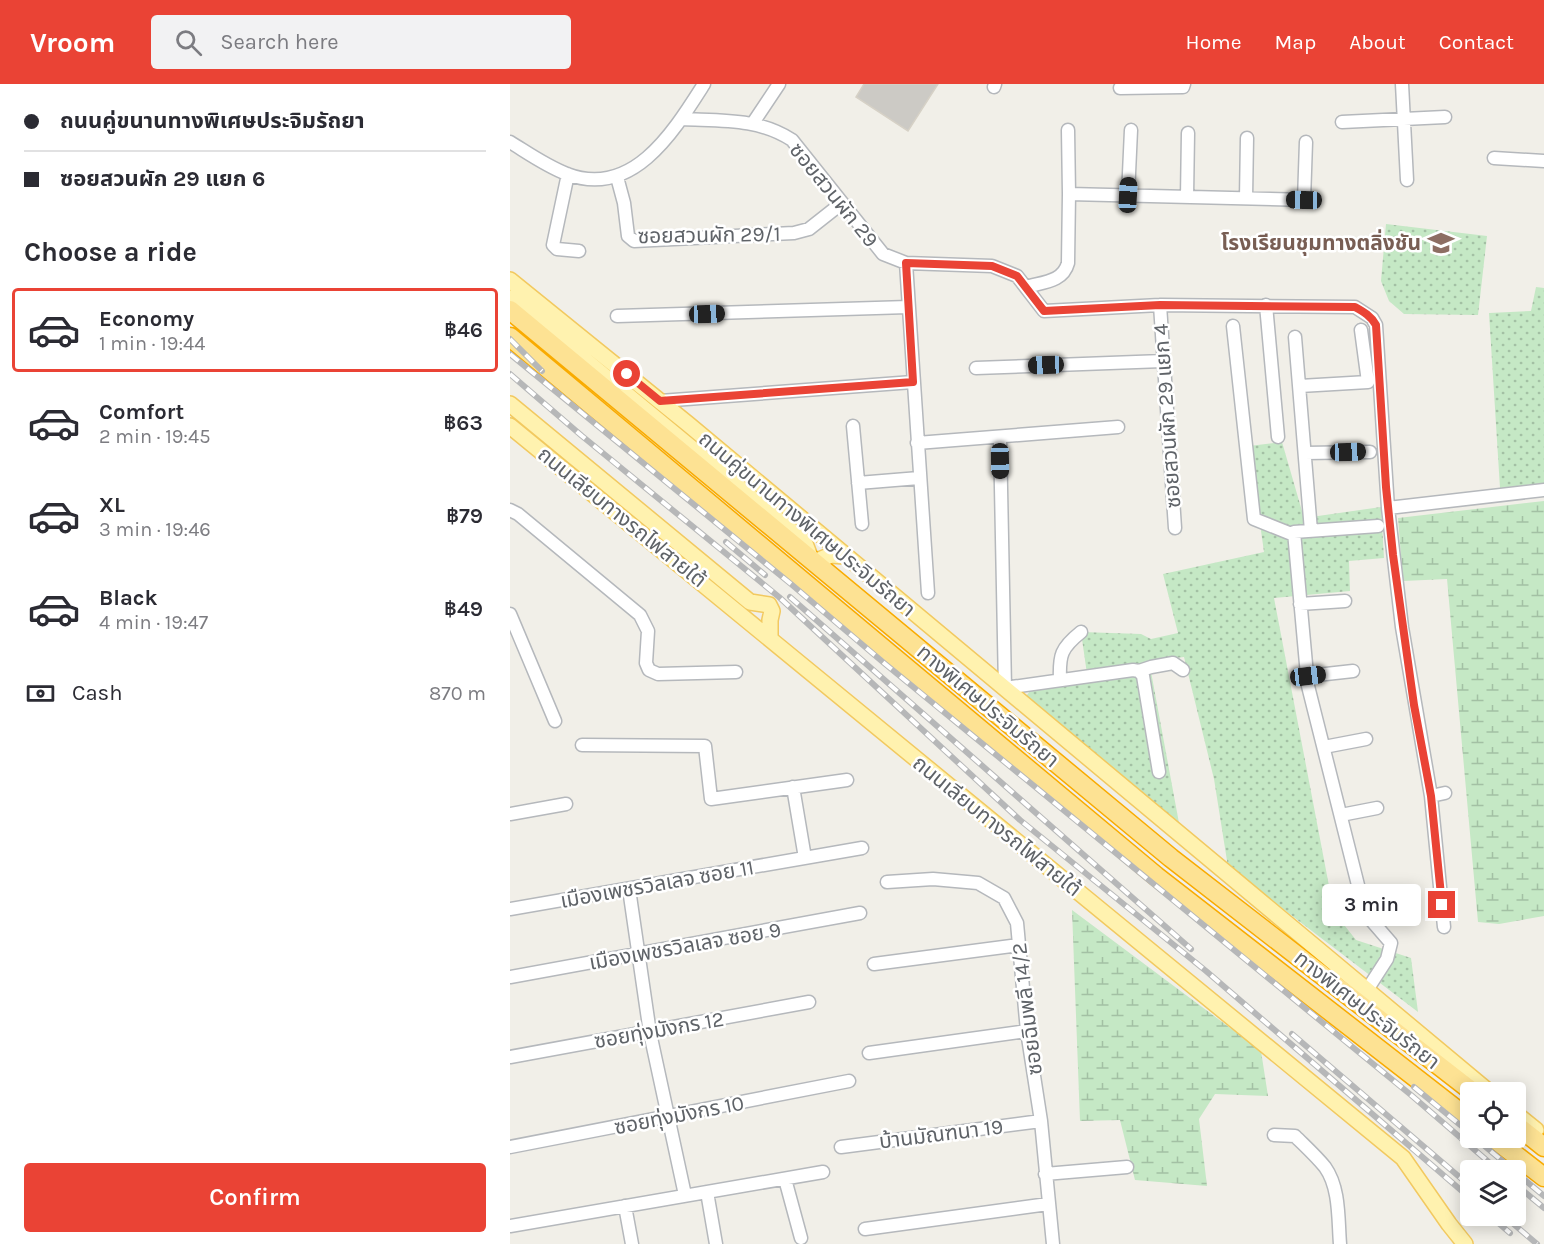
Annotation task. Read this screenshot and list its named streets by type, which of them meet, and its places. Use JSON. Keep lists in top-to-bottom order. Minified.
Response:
{"streets":{"highway":["ทางพิเศษประจิมรัถยา"],"main road":["ถนนเลียบทางรถไฟสายใต้","ถนนคู่ขนานทางพิเศษประจิมรัถยา"],"street":["ซอยสวนผัก 29","ซอยสวนผัก 29/1","ซอยสวนผัก 29 แยก 4","เมืองเพชรวิลเลจ ซอย 11","เมืองเพชรวิลเลจ ซอย 9","ซอยฉิมพลี 14/2","ซอยทุ่งมังกร 12","ซอยทุ่งมังกร 10","บ้านมัณฑนา 19"]},"crossings":[["ซอยสวนผัก 29","ซอยสวนผัก 29/1"],["ซอยสวนผัก 29","ซอยสวนผัก 29 แยก 4"],["ซอยฉิมพลี 14/2","บ้านมัณฑนา 19"]],"places":{"school or university":["โรงเรียนชุมทางตลิ่งชัน"]},"page":{"header":"Vroom","search":"Search here","nav":["Home","Map","About","Contact"],"banner":["ถนนคู่ขนานทางพิเศษประจิมรัถยา","ซอยสวนผัก 29 แยก 6"],"heading":"Choose a ride","list":[{"name":"Economy","note":"1 min · 19:44","value":"฿46"},{"name":"Comfort","note":"2 min · 19:45","value":"฿63"},{"name":"XL","note":"3 min · 19:46","value":"฿79"},{"name":"Black","note":"4 min · 19:47","value":"฿49"}],"pay":["Cash","870 m"],"bubble":"3 min","buttons":"Confirm"}}
